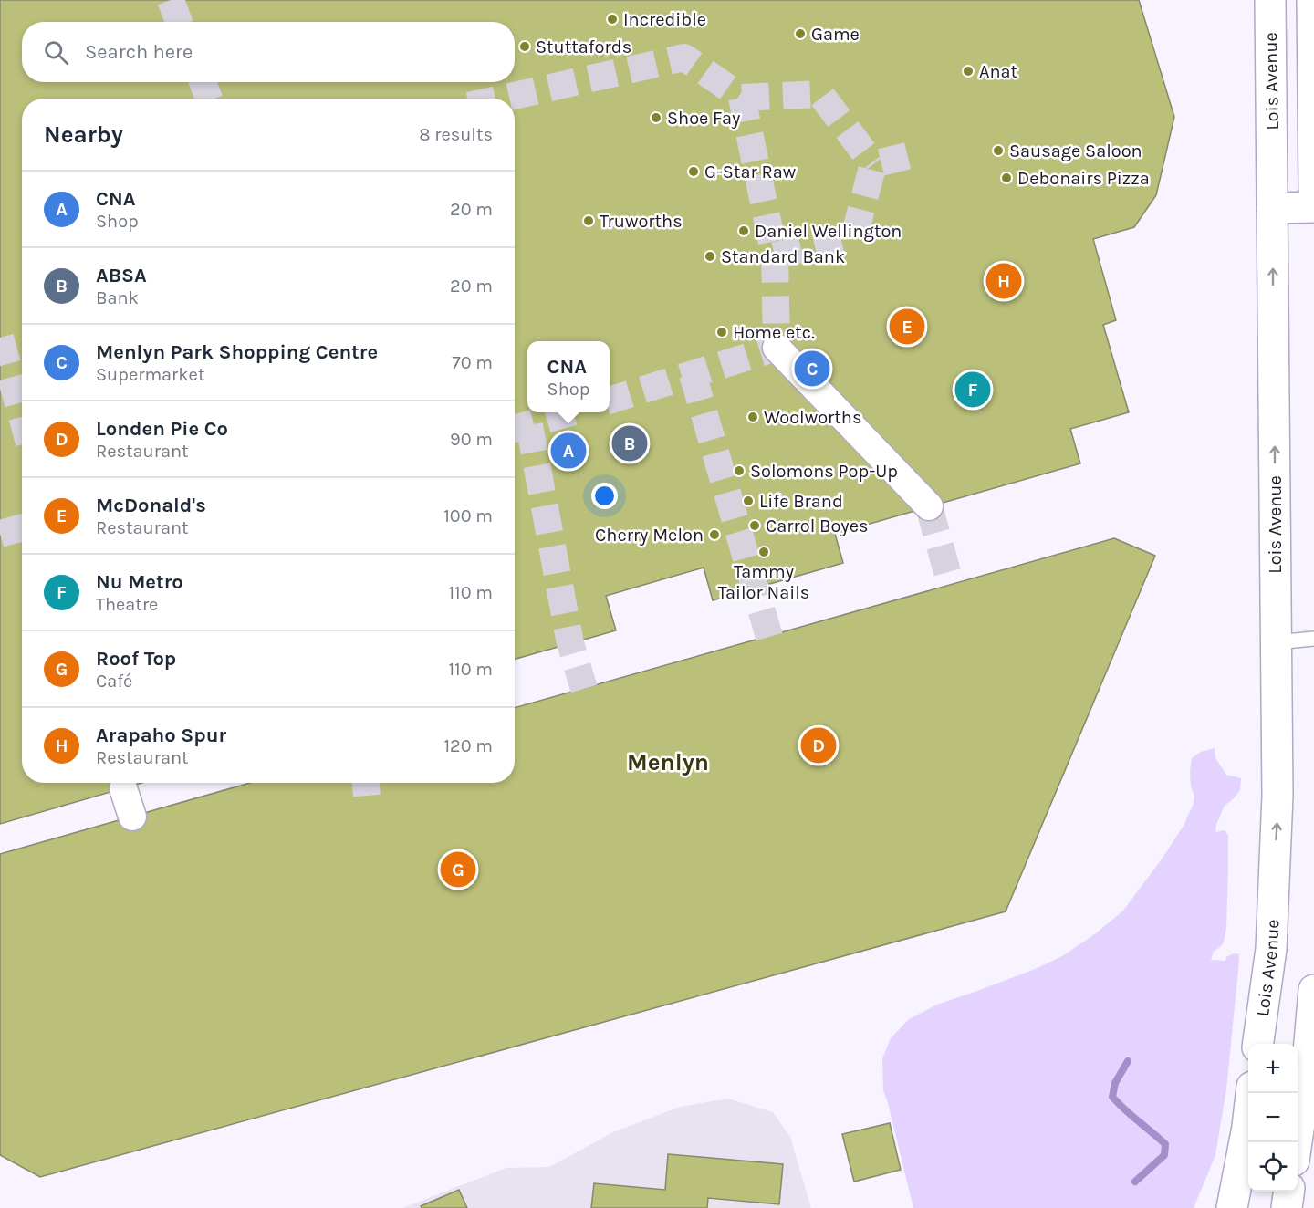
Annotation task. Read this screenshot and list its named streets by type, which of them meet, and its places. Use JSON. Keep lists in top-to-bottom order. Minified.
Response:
{"streets":{"street":["Lois Avenue"]},"one_way":["Lois Avenue"],"districts":["Menlyn"],"places":["Incredible","Game","Stuttafords","Anat","Shoe Fay","Sausage Saloon","G-Star Raw","Debonairs Pizza","Truworths","Daniel Wellington","Standard Bank","Home etc.","Woolworths","Solomons Pop-Up","Life Brand","Carrol Boyes","Cherry Melon","Tammy Tailor Nails"],"page":{"search":"Search here","heading":["Nearby","8 results"],"list":[{"mark":"A","name":"CNA","note":"Shop","value":"20 m"},{"mark":"B","name":"ABSA","note":"Bank","value":"20 m"},{"mark":"C","name":"Menlyn Park Shopping Centre","note":"Supermarket","value":"70 m"},{"mark":"D","name":"Londen Pie Co","note":"Restaurant","value":"90 m"},{"mark":"E","name":"McDonald's","note":"Restaurant","value":"100 m"},{"mark":"F","name":"Nu Metro","note":"Theatre","value":"110 m"},{"mark":"G","name":"Roof Top","note":"Café","value":"110 m"},{"mark":"H","name":"Arapaho Spur","note":"Restaurant","value":"120 m"}],"pins":["H","E","C","F","B","A","D","G"],"popup":["CNA","Shop"],"map_buttons":["+","−"]}}
